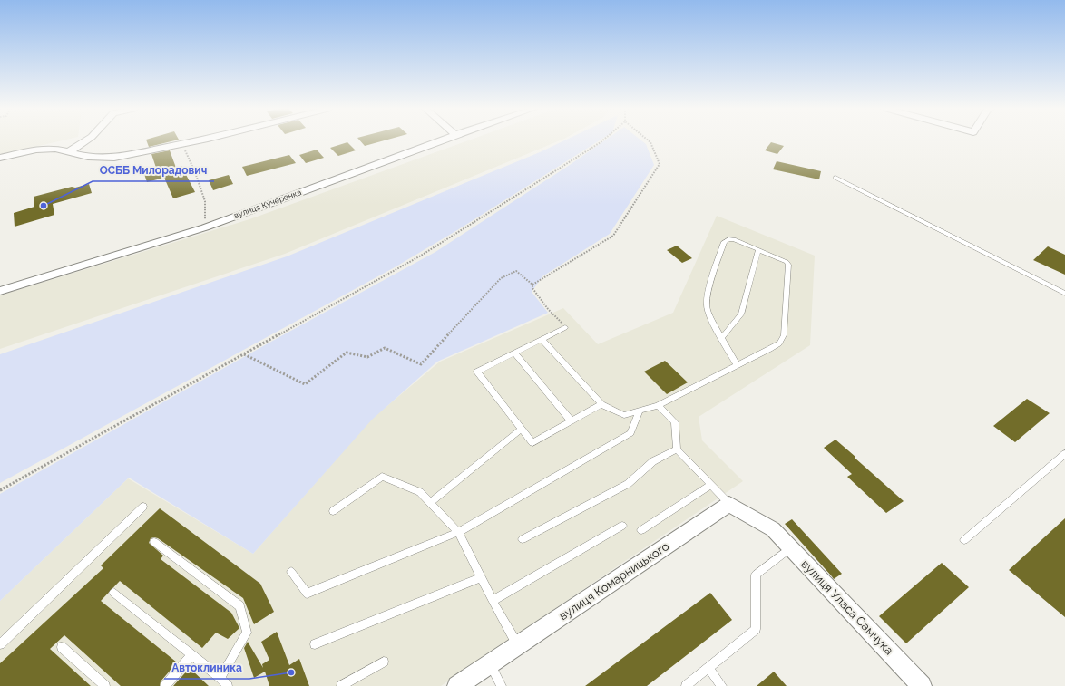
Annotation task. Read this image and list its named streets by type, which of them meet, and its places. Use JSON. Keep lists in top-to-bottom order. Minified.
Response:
{"streets":{"street":["вулиця Кучеренка","вулиця Комарницького","вулиця Уласа Самчука"]},"crossings":[["вулиця Комарницького","вулиця Уласа Самчука"]],"places":["ОСББ Милорадович","Автоклиника"]}
